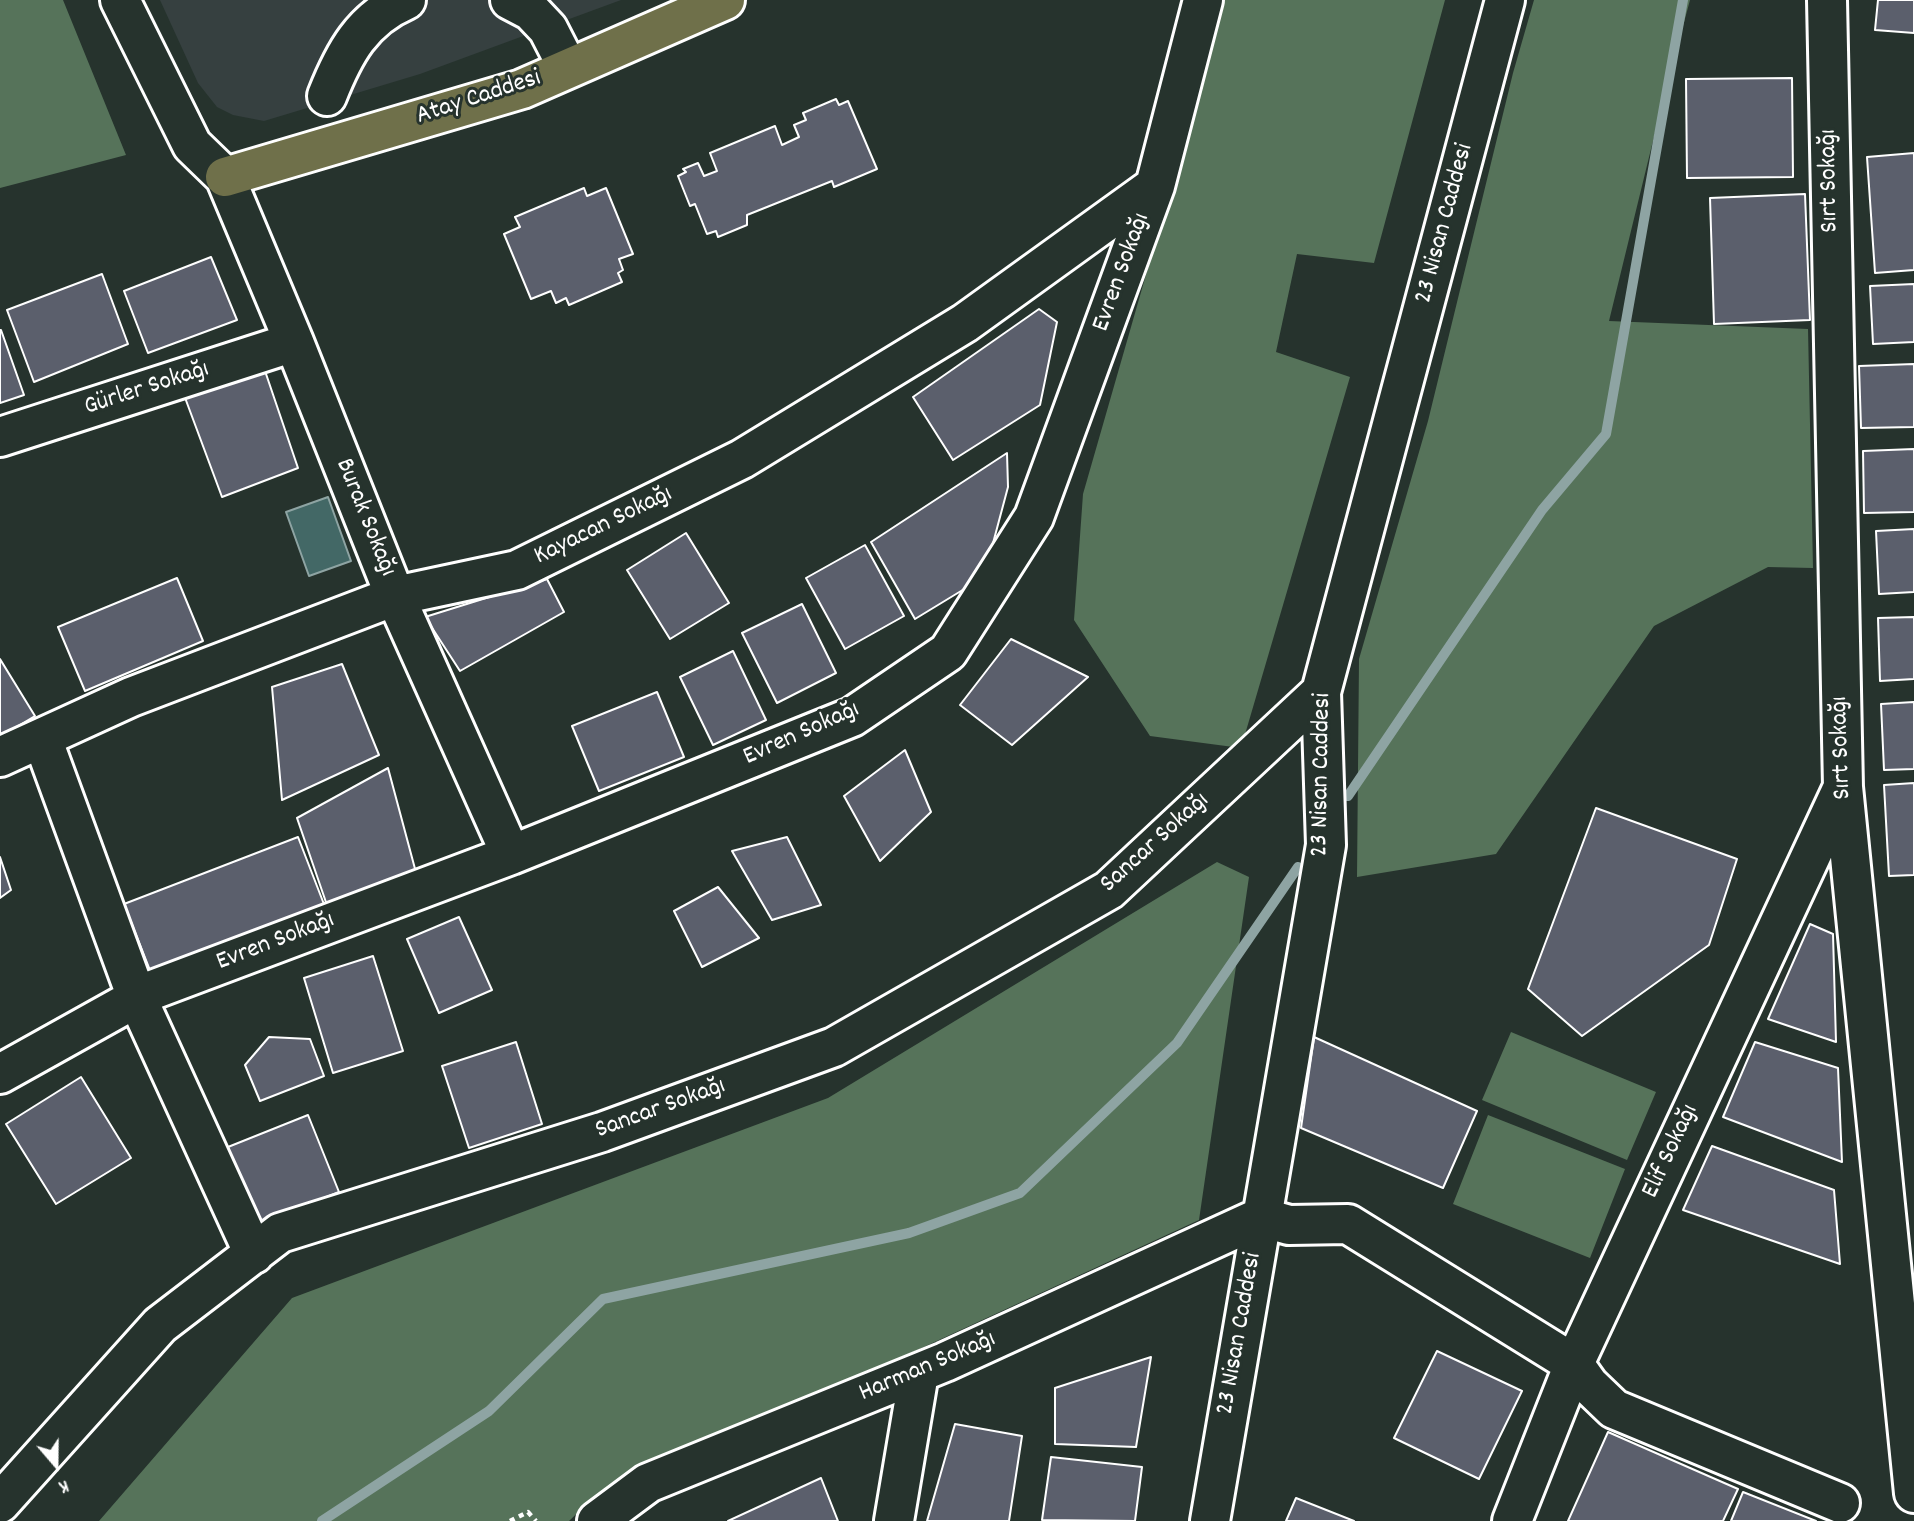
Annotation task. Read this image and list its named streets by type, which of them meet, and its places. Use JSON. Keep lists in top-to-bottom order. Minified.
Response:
{"streets":{"main road":["Atay Caddesi"],"street":["Sırt Sokağı","23 Nisan Caddesi","Evren Sokağı","Gürler Sokağı","Burak Sokağı","Kayacan Sokağı","Sancar Sokağı","Elif Sokağı","Harman Sokağı"]},"crossings":[["Atay Caddesi","Burak Sokağı"],["Sırt Sokağı","Elif Sokağı"],["23 Nisan Caddesi","Sancar Sokağı"],["23 Nisan Caddesi","Harman Sokağı"],["Evren Sokağı","Burak Sokağı"],["Evren Sokağı","Kayacan Sokağı"],["Gürler Sokağı","Burak Sokağı"],["Burak Sokağı","Kayacan Sokağı"]],"north":"bottom"}
